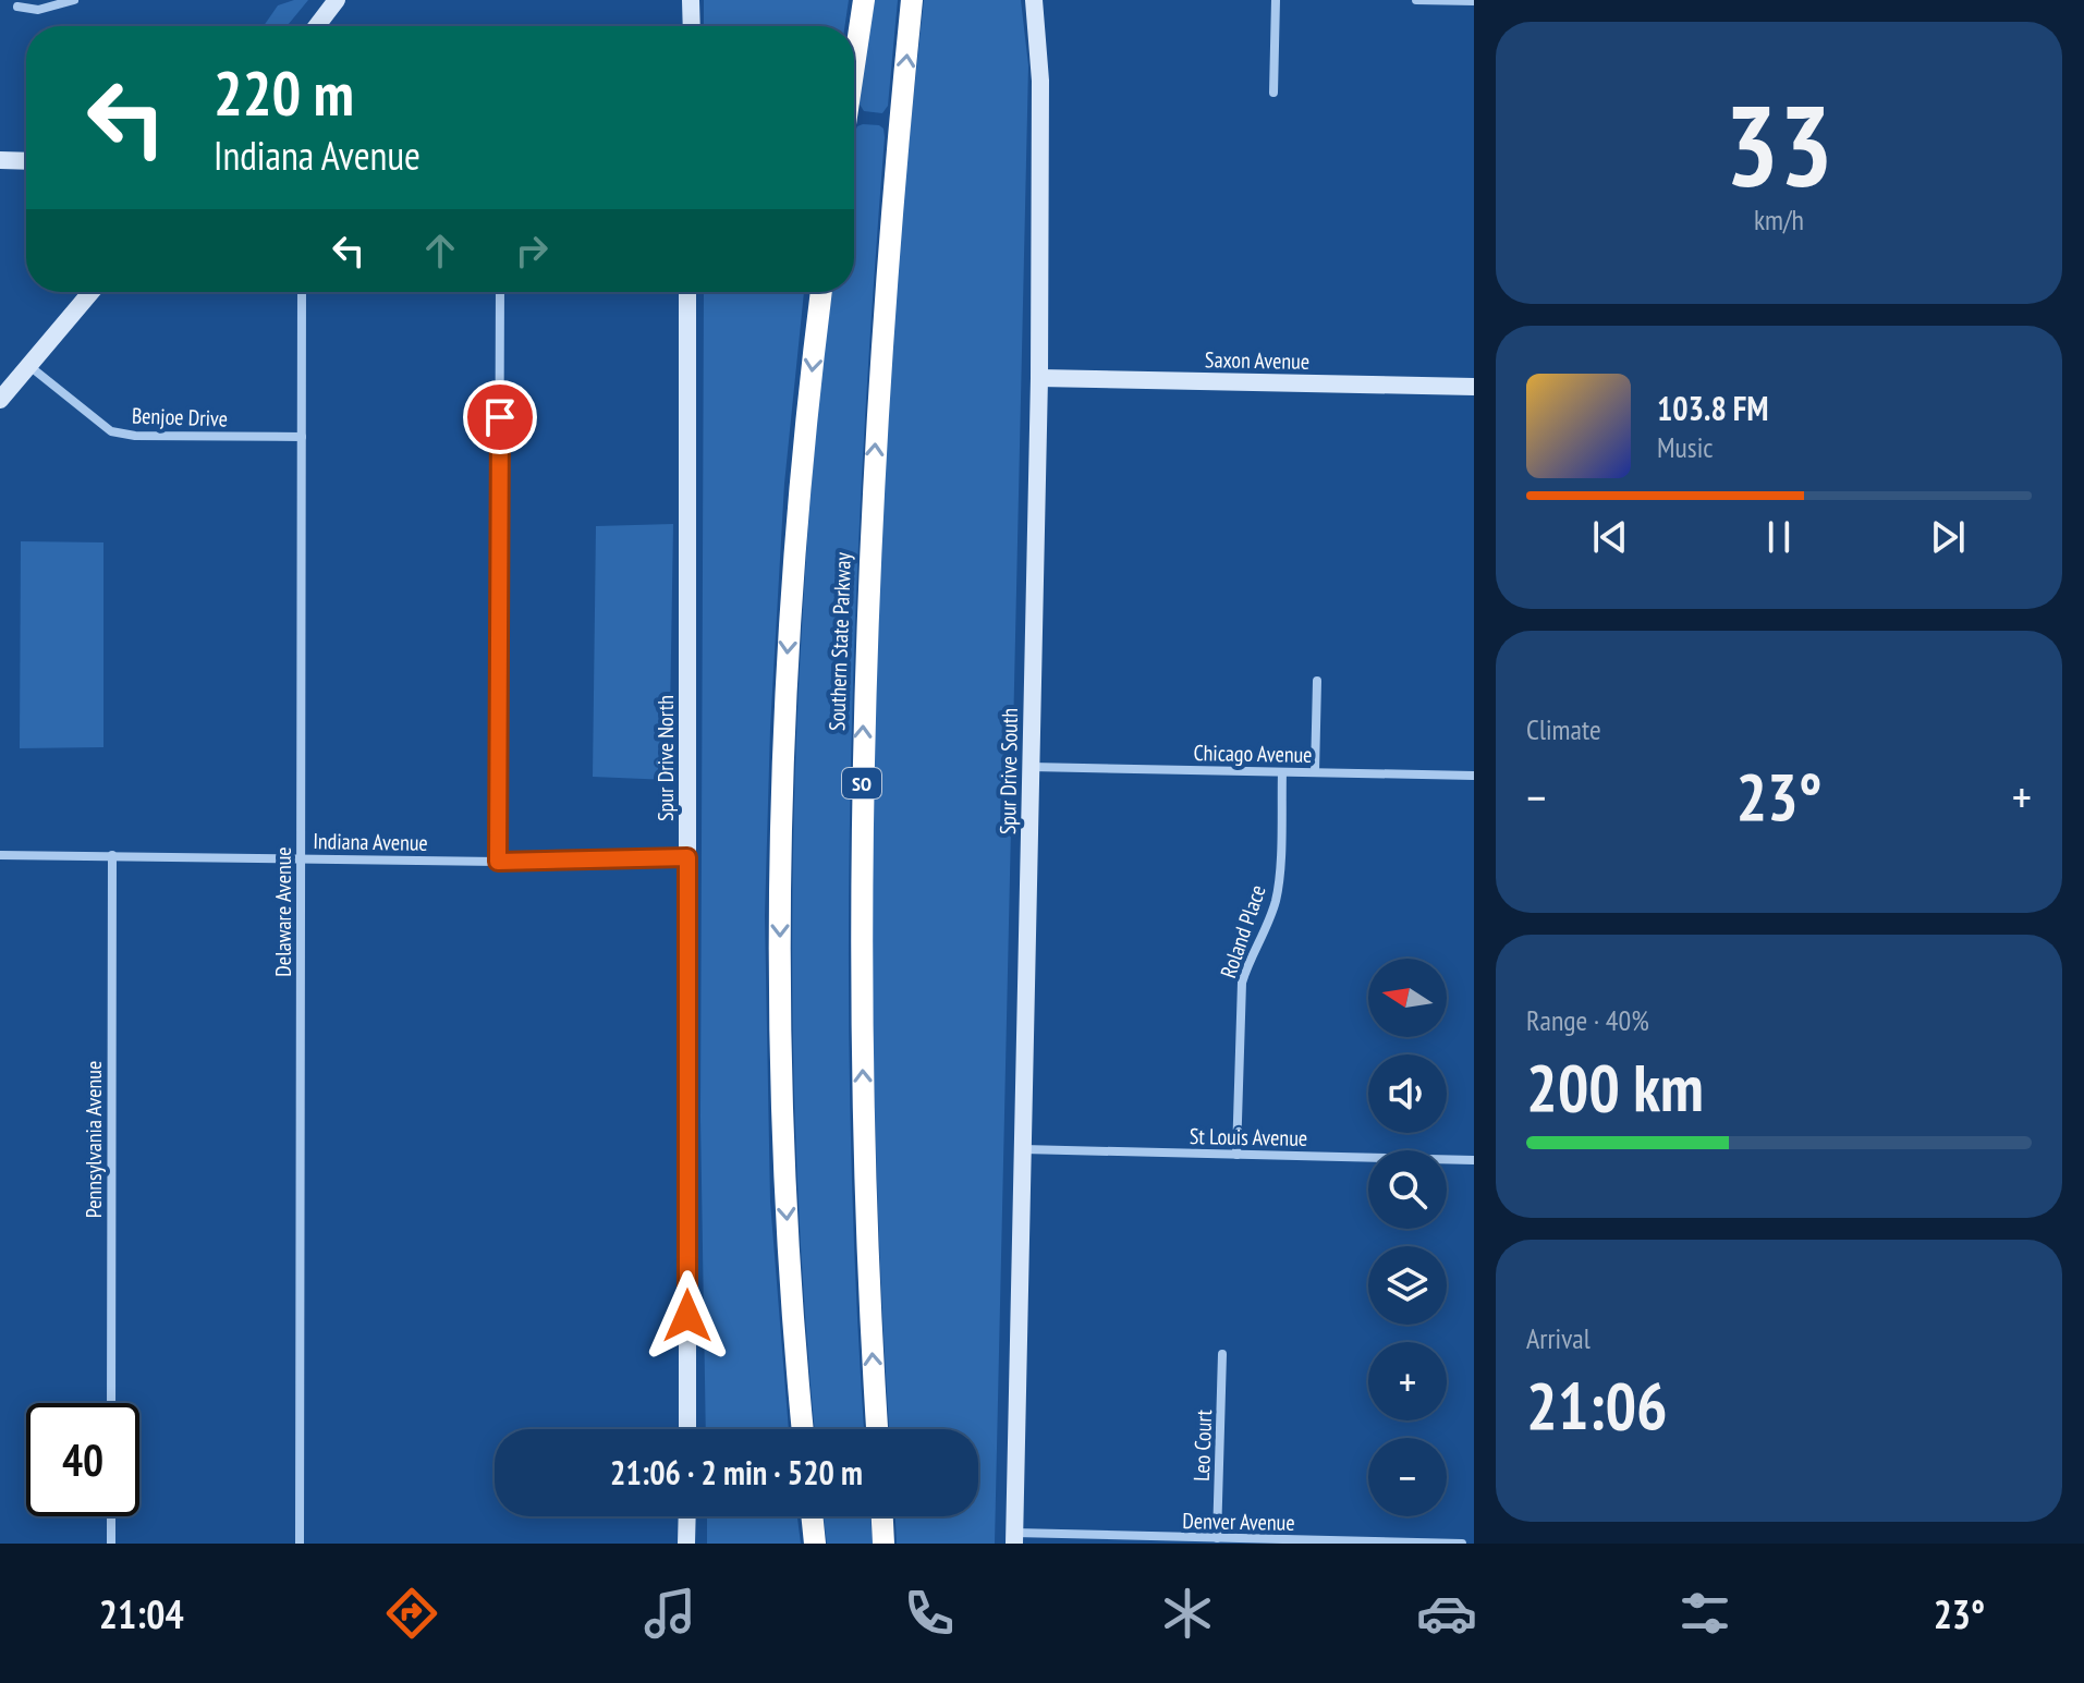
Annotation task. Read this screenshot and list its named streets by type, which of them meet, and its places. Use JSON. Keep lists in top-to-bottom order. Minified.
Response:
{"streets":{"highway":["Southern State Parkway","SO"],"street":["Saxon Avenue","Benjoe Drive","Chicago Avenue","Spur Drive North","Spur Drive South","Indiana Avenue","Delaware Avenue","Roland Place","St Louis Avenue","Pennsylvania Avenue","Leo Court","Denver Avenue"]},"crossings":[["Saxon Avenue","Spur Drive South"],["Benjoe Drive","Delaware Avenue"],["Chicago Avenue","Spur Drive South"],["Chicago Avenue","Roland Place"],["Spur Drive North","Indiana Avenue"],["Spur Drive South","St Louis Avenue"],["Spur Drive South","Denver Avenue"],["Indiana Avenue","Delaware Avenue"],["Indiana Avenue","Pennsylvania Avenue"],["Roland Place","St Louis Avenue"],["Leo Court","Denver Avenue"]],"north":"left","page":{"tile":[["33","km/h"],"Climate",["Range · 40%","200 km"],["Arrival","21:06"]],"turn":["220 m","Indiana Avenue"],"song":["103.8 FM","Music"],"heat":["−","23°","+"],"map_buttons":["+","−"],"limit":"40","trip":"21:06 · 2 min · 520 m","tabs":["21:04","23°"]}}
